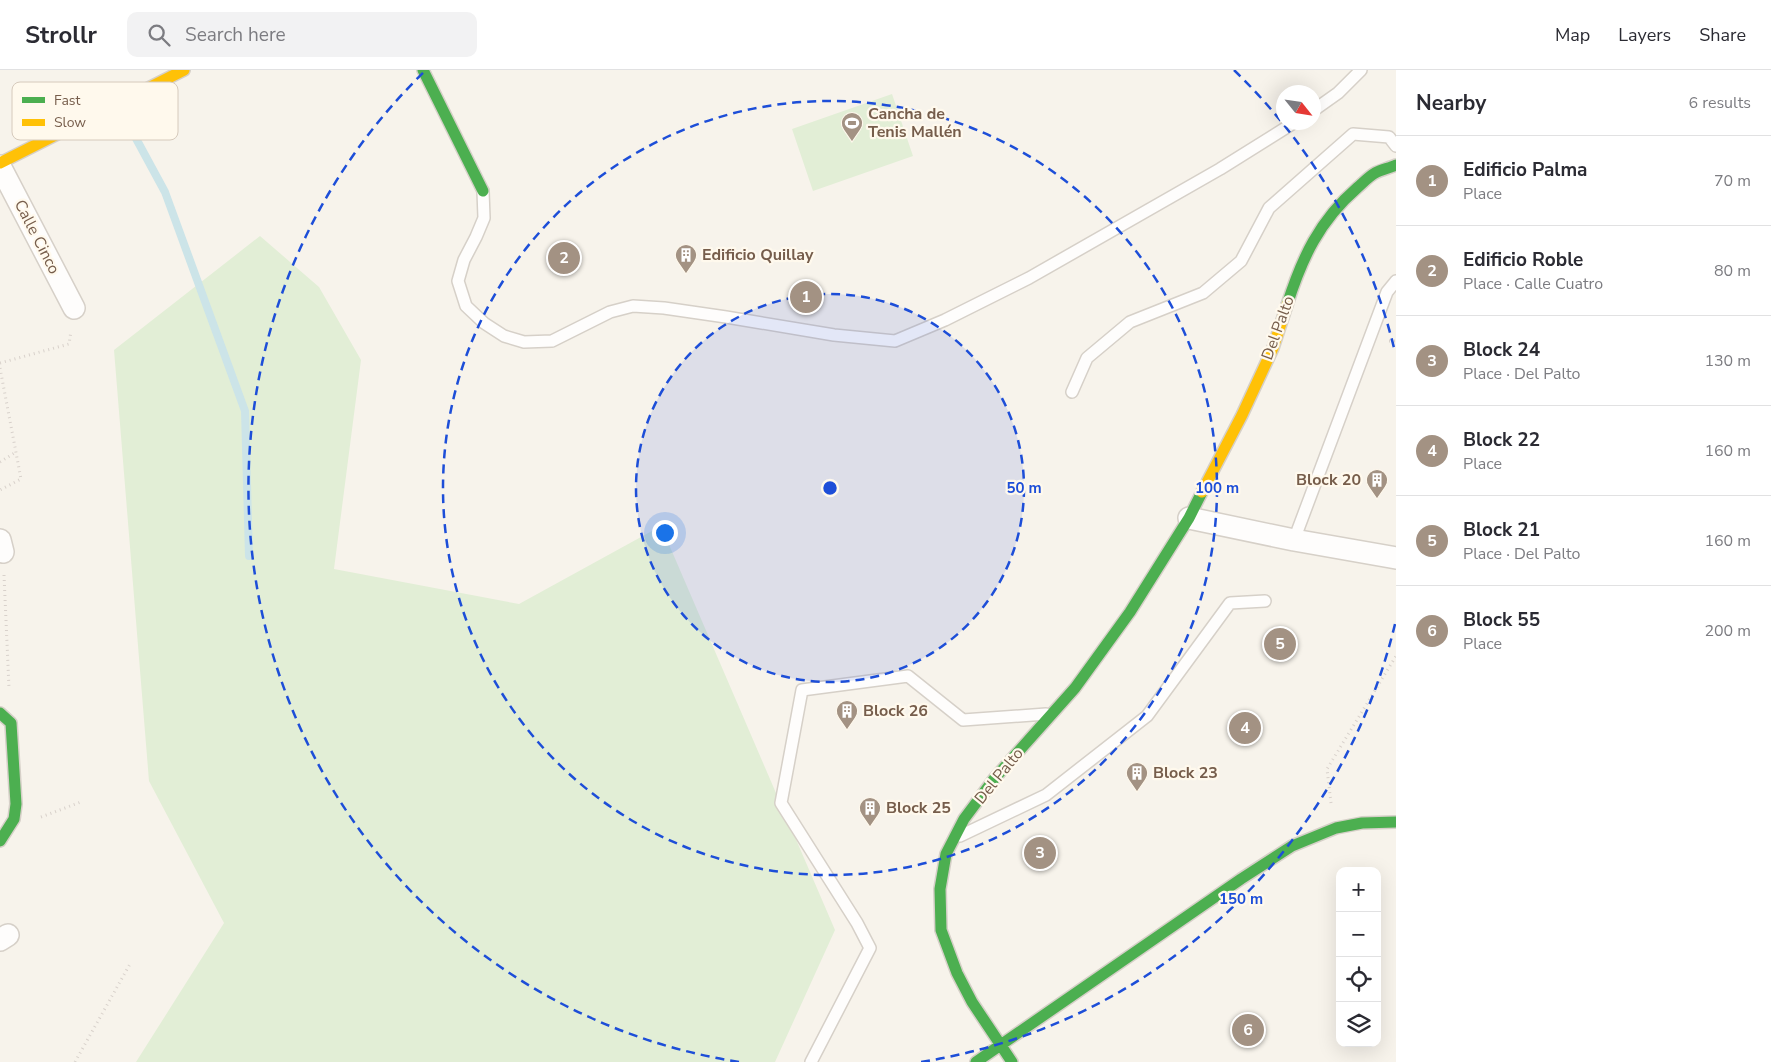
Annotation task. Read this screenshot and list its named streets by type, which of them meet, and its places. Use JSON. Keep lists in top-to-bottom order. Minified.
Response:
{"streets":{"street":["Calle Cinco","Del Palto"]},"places":{"sports":["Cancha de Tenis Mallén"],"building":["Edificio Quillay","Block 20","Block 26","Block 23","Block 25"]},"legend":["Fast","Slow"],"north":"bottom right","page":{"header":"Strollr","search":"Search here","nav":["Map","Layers","Share"],"heading":["Nearby","6 results"],"list":[{"mark":"1","name":"Edificio Palma","note":"Place","value":"70 m"},{"mark":"2","name":"Edificio Roble","note":"Place · Calle Cuatro","value":"80 m"},{"mark":"3","name":"Block 24","note":"Place · Del Palto","value":"130 m"},{"mark":"4","name":"Block 22","note":"Place","value":"160 m"},{"mark":"5","name":"Block 21","note":"Place · Del Palto","value":"160 m"},{"mark":"6","name":"Block 55","note":"Place","value":"200 m"}],"pins":["2","1","5","4","3","6"],"map_buttons":["+","−"]},"rings":["50 m","100 m","150 m"]}
